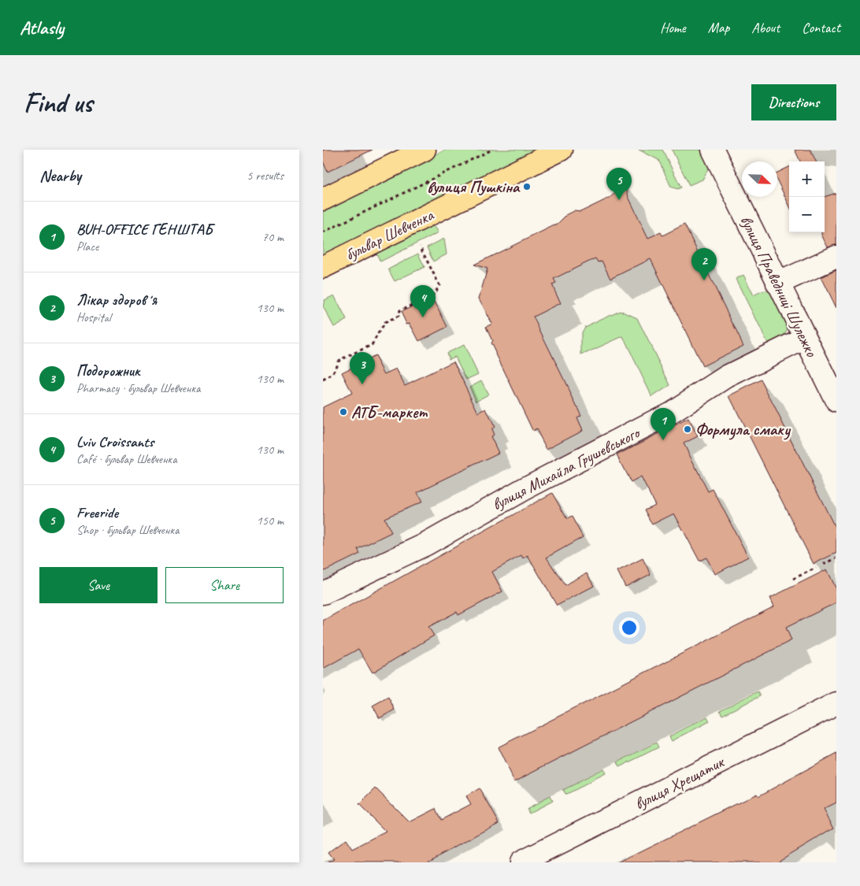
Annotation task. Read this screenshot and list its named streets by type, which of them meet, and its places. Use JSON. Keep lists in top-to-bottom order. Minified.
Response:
{"streets":{"main road":["бульвар Шевченка"],"street":["вулиця Праведниці Шулежко","вулиця Михайла Грушевського","вулиця Хрещатик"]},"crossings":[["вулиця Праведниці Шулежко","вулиця Михайла Грушевського"]],"places":["вулиця Пушкіна","АТБ-маркет","Формула смаку"],"north":"bottom right","page":{"header":"Atlasly","nav":["Home","Map","About","Contact"],"buttons":["Directions",["Save","Share"]],"title":"Find us","heading":["Nearby","5 results"],"map_buttons":["+","−"],"pins":["5","2","4","3","1"],"list":[{"mark":"1","name":"BUH-OFFICE ГЕНШТАБ","note":"Place","value":"70 m"},{"mark":"2","name":"Лікар здоровʼя","note":"Hospital","value":"130 m"},{"mark":"3","name":"Подорожник","note":"Pharmacy · бульвар Шевченка","value":"130 m"},{"mark":"4","name":"Lviv Croissants","note":"Café · бульвар Шевченка","value":"130 m"},{"mark":"5","name":"Freeride","note":"Shop · бульвар Шевченка","value":"150 m"}]}}
